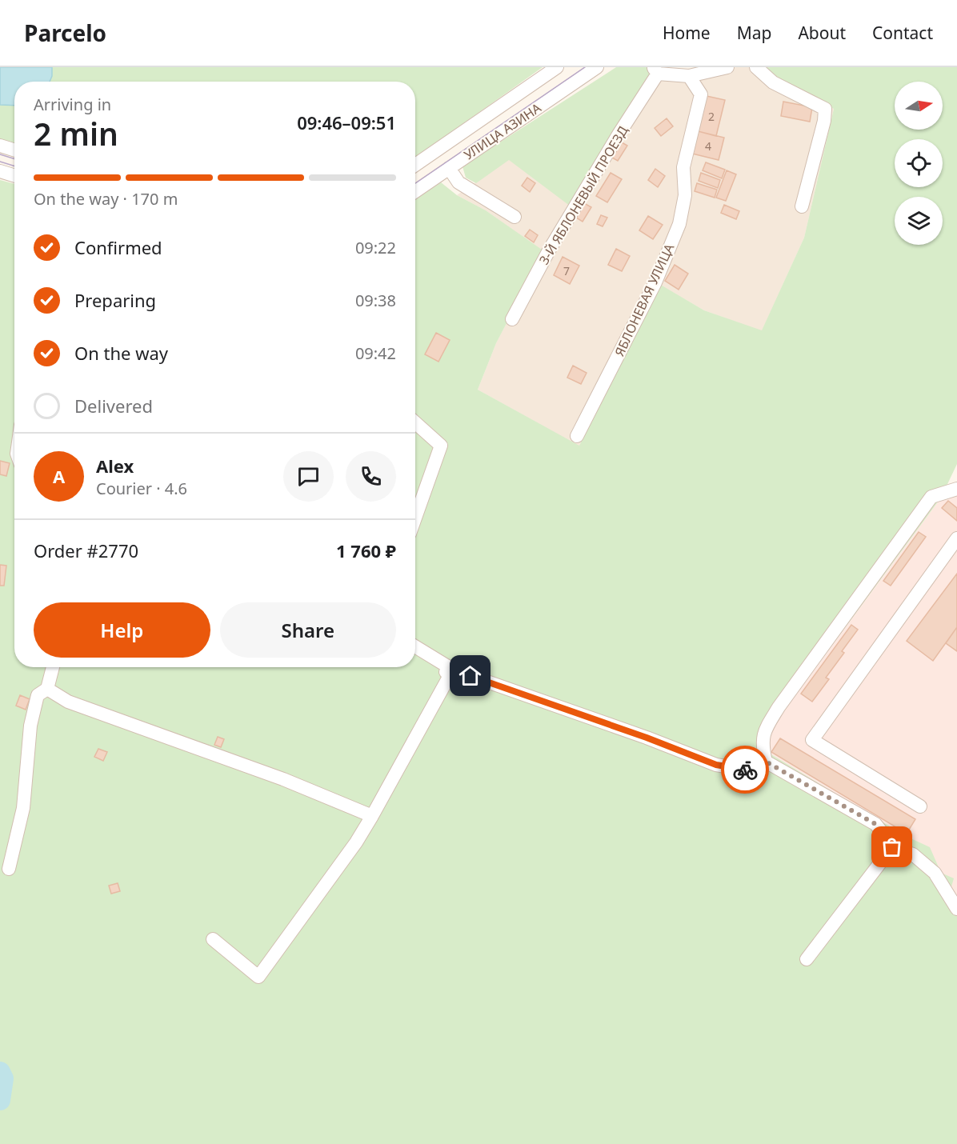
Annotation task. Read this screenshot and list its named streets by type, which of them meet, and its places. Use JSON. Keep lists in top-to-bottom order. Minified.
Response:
{"streets":{"street":["УЛИЦА АЗИНА","3-Й ЯБЛОНЕВЫЙ ПРОЕЗД","ЯБЛОНЕВАЯ УЛИЦА"]},"house_numbers":["2","4","7"],"north":"right","page":{"header":"Parcelo","nav":["Home","Map","About","Contact"],"heading":["2 min","Arriving in","09:46–09:51"],"panel":["Alex","Courier · 4.6","Order #2770","1 760 ₽"],"bar":"On the way · 170 m","list":[["Confirmed","09:22"],["Preparing","09:38"],["On the way","09:42"],"Delivered"],"round":"A","buttons":["Help","Share"]}}
